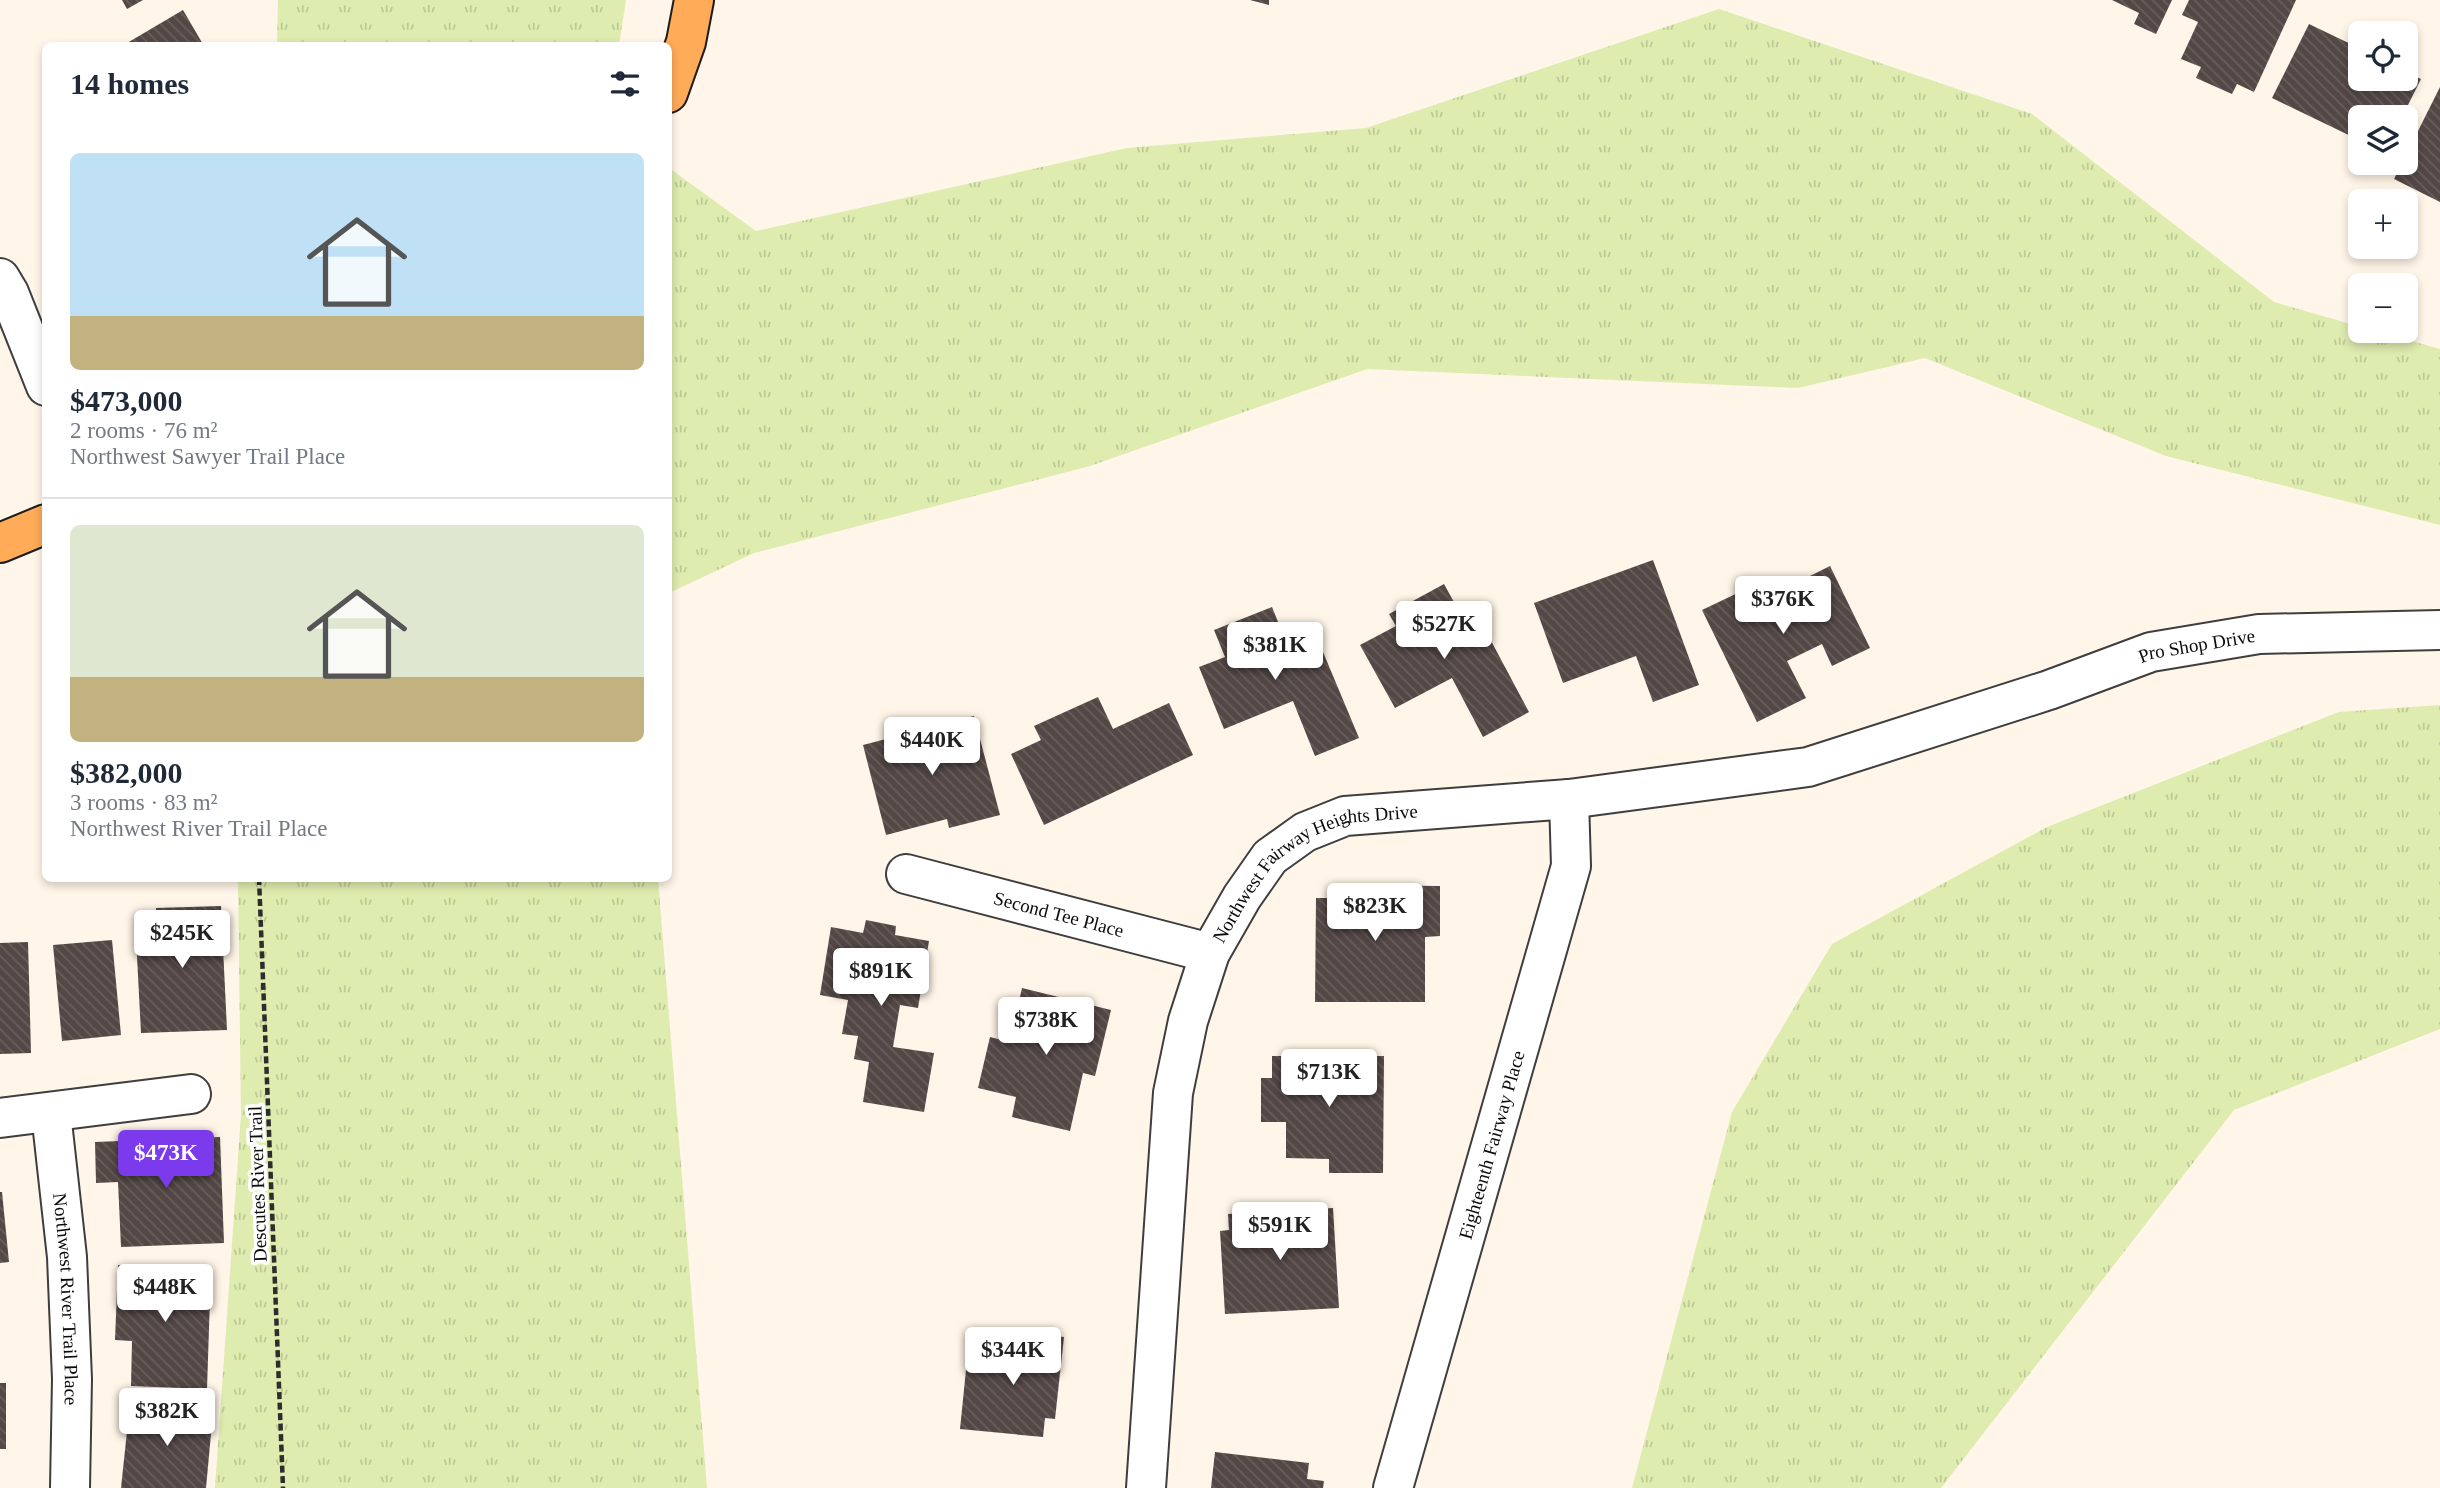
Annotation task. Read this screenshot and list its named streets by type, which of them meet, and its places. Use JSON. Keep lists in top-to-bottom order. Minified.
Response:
{"streets":{"street":["Pro Shop Drive","Northwest Fairway Heights Drive","Second Tee Place","Eighteenth Fairway Place","Northwest River Trail Place"],"path":["Descutes River Trail"]},"crossings":[["Pro Shop Drive","Northwest Fairway Heights Drive"],["Northwest Fairway Heights Drive","Second Tee Place"],["Northwest Fairway Heights Drive","Eighteenth Fairway Place"]],"page":{"map_buttons":["+","−"],"heading":"14 homes","list":[{"name":"$473,000","note":"2 rooms · 76 m² · Northwest Sawyer Trail Place"},{"name":"$382,000","note":"3 rooms · 83 m² · Northwest River Trail Place"}],"price":["$376K","$527K","$381K","$440K","$823K","$245K","$891K","$738K","$713K","$473K","$591K","$448K","$344K","$382K"]}}
